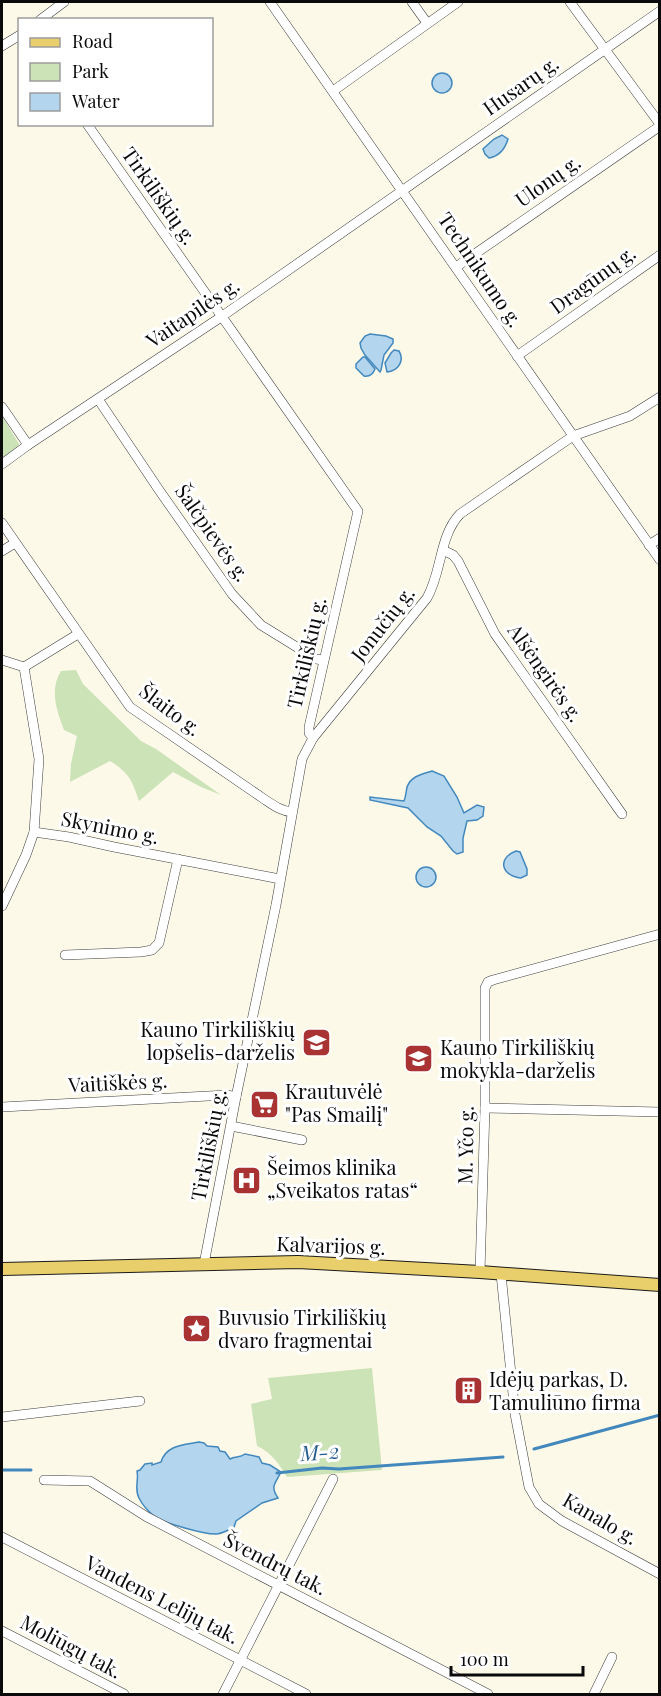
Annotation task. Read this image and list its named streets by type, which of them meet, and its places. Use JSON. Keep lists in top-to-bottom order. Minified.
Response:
{"streets":{"main road":["Kalvarijos g."],"street":["Husarų g.","Ulonų g.","Tirkiliškių g.","Technikumo g.","Dragūnų g.","Vaitapilės g.","Šalčpievės g.","Jonučių g.","Alšėngirės g.","Šlaito g.","Skynimo g.","Vaitiškės g.","M. Yčo g.","Kanalo g.","Švendrų tak.","Vandens Lelijų tak.","Moliūgų tak."]},"crossings":[["Husarų g.","Technikumo g."],["Husarų g.","Vaitapilės g."],["Ulonų g.","Technikumo g."],["Tirkiliškių g.","Vaitapilės g."],["Tirkiliškių g.","Šalčpievės g."],["Tirkiliškių g.","Jonučių g."],["Tirkiliškių g.","Šlaito g."],["Tirkiliškių g.","Skynimo g."],["Tirkiliškių g.","Vaitiškės g."],["Tirkiliškių g.","Kalvarijos g."],["Technikumo g.","Dragūnų g."],["Technikumo g.","Vaitapilės g."],["Technikumo g.","Jonučių g."],["Vaitapilės g.","Šalčpievės g."],["Jonučių g.","Alšėngirės g."],["M. Yčo g.","Kalvarijos g."],["Kalvarijos g.","Kanalo g."]],"water":["M-2"],"places":{"school or university":["Kauno Tirkiliškių lopšelis-darželis","Kauno Tirkiliškių mokykla-darželis"],"supermarket":["Krautuvėlė \"Pas Smailį\""],"hospital":["Šeimos klinika „Sveikatos ratas“"],"place":["Buvusio Tirkiliškių dvaro fragmentai"],"building":["Idėjų parkas, D. Tamuliūno firma"]},"legend":["Road","Park","Water"],"scale_bar":"100 m"}
